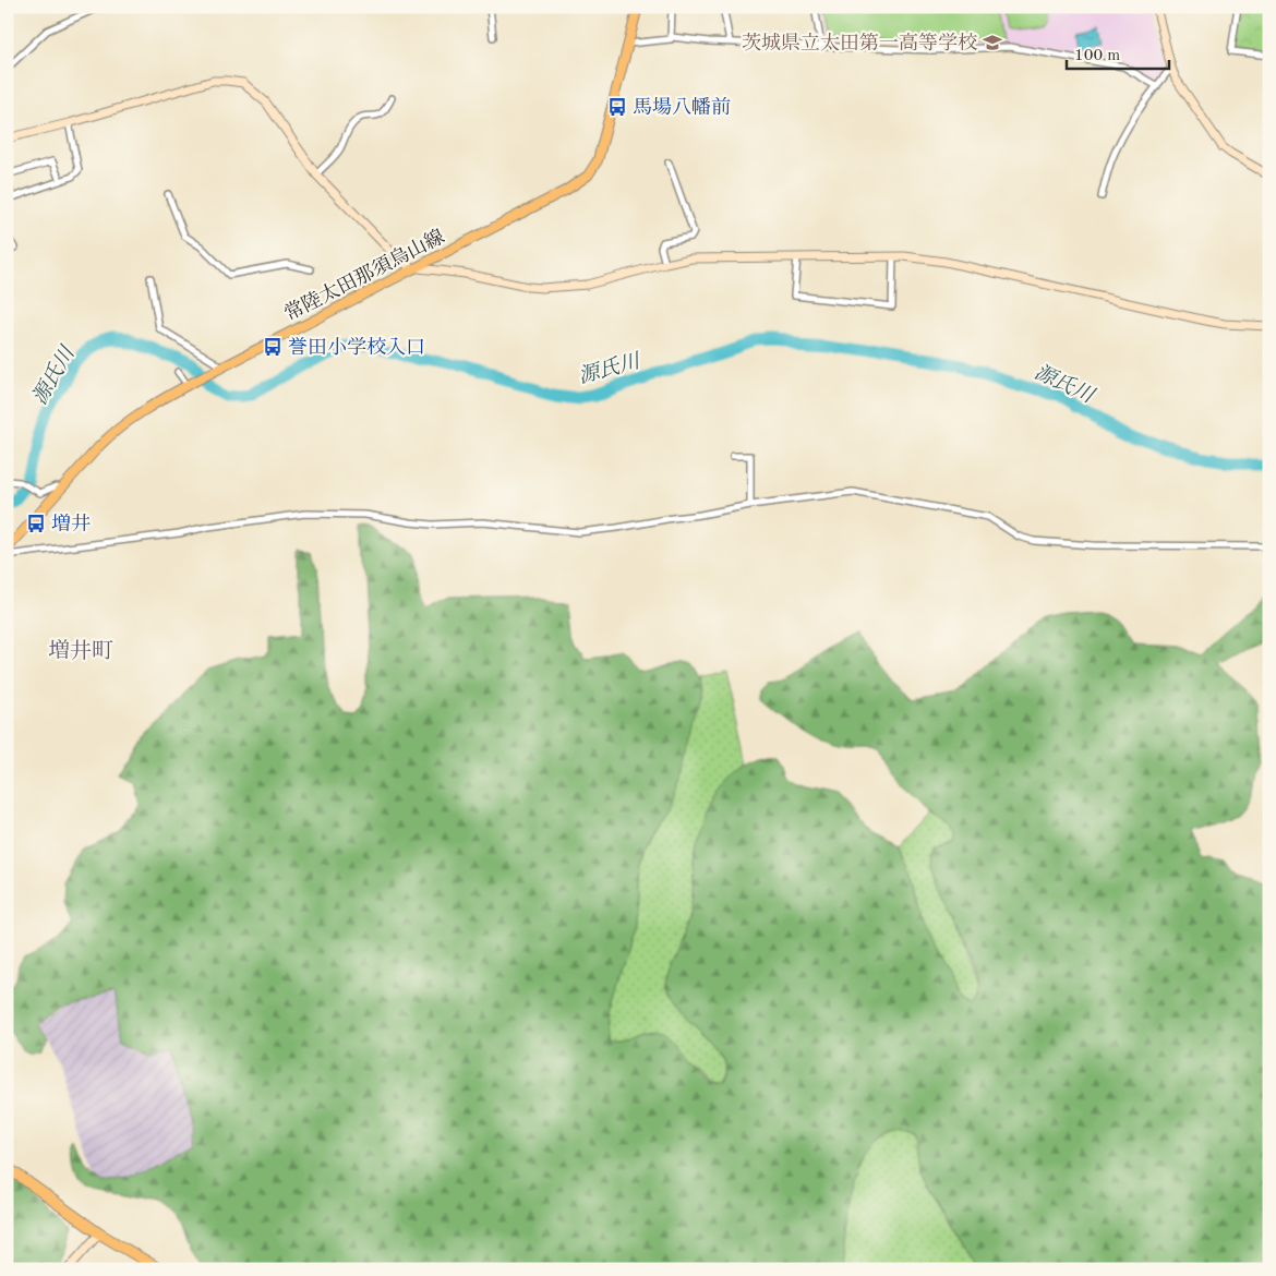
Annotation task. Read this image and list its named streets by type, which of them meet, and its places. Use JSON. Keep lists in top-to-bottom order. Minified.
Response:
{"streets":{"main road":["常陸太田那須烏山線"]},"districts":["増井町"],"water":["源氏川"],"places":{"school or university":["茨城県立太田第一高等学校"],"bus stop":["馬場八幡前","誉田小学校入口","増井"]},"scale_bar":"100 m"}
